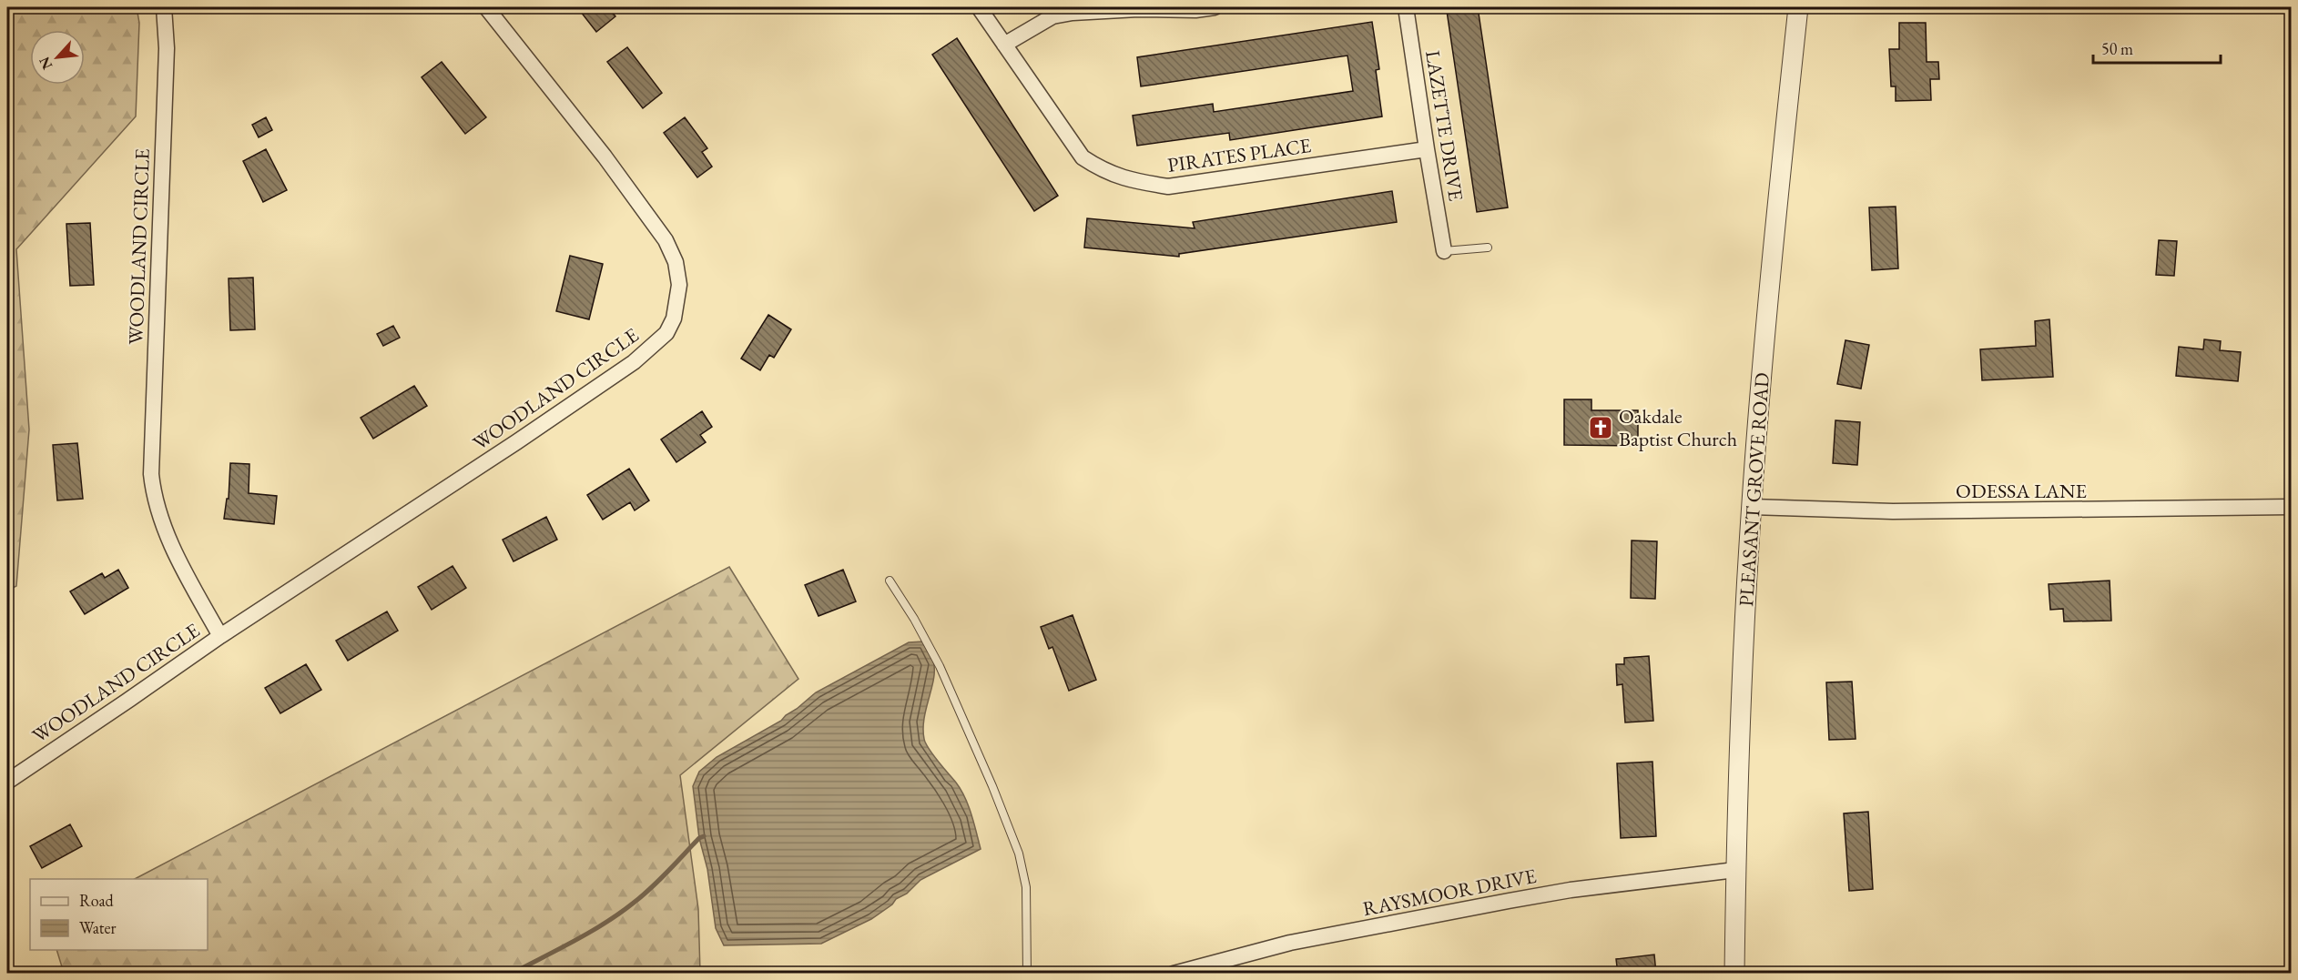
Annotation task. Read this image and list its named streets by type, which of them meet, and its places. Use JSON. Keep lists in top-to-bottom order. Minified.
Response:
{"streets":{"street":["LAZETTE DRIVE","PIRATES PLACE","WOODLAND CIRCLE","PLEASANT GROVE ROAD","ODESSA LANE","RAYSMOOR DRIVE"]},"crossings":[["LAZETTE DRIVE","PIRATES PLACE"],["PLEASANT GROVE ROAD","ODESSA LANE"],["PLEASANT GROVE ROAD","RAYSMOOR DRIVE"]],"places":{"church":["Oakdale Baptist Church"]},"legend":["Road","Water"],"scale_bar":"50 m","north":"bottom left"}
